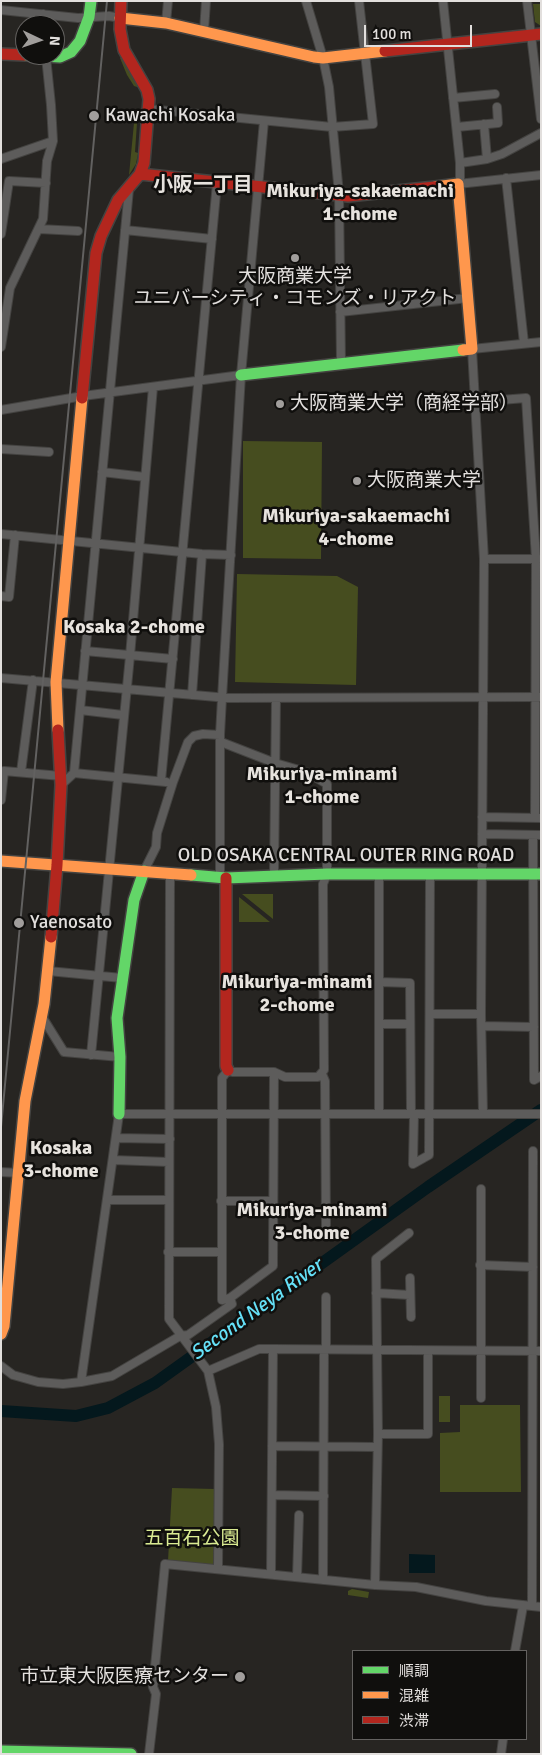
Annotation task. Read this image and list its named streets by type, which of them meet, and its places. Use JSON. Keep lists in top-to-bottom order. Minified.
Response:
{"streets":{"street":["OLD OSAKA CENTRAL OUTER RING ROAD"]},"districts":["小阪一丁目","Mikuriya-sakaemachi 1-chome","Mikuriya-sakaemachi 4-chome","Kosaka 2-chome","Mikuriya-minami 1-chome","Mikuriya-minami 2-chome","Kosaka 3-chome","Mikuriya-minami 3-chome"],"water":["Second Neya River"],"parks":["五百石公園"],"places":["Kawachi Kosaka","大阪商業大学 ユニバーシティ・コモンズ・リアクト","大阪商業大学（商経学部）","大阪商業大学","Yaenosato","市立東大阪医療センター"],"legend":["順調","混雑","渋滞"],"scale_bar":"100 m","north":"right"}
